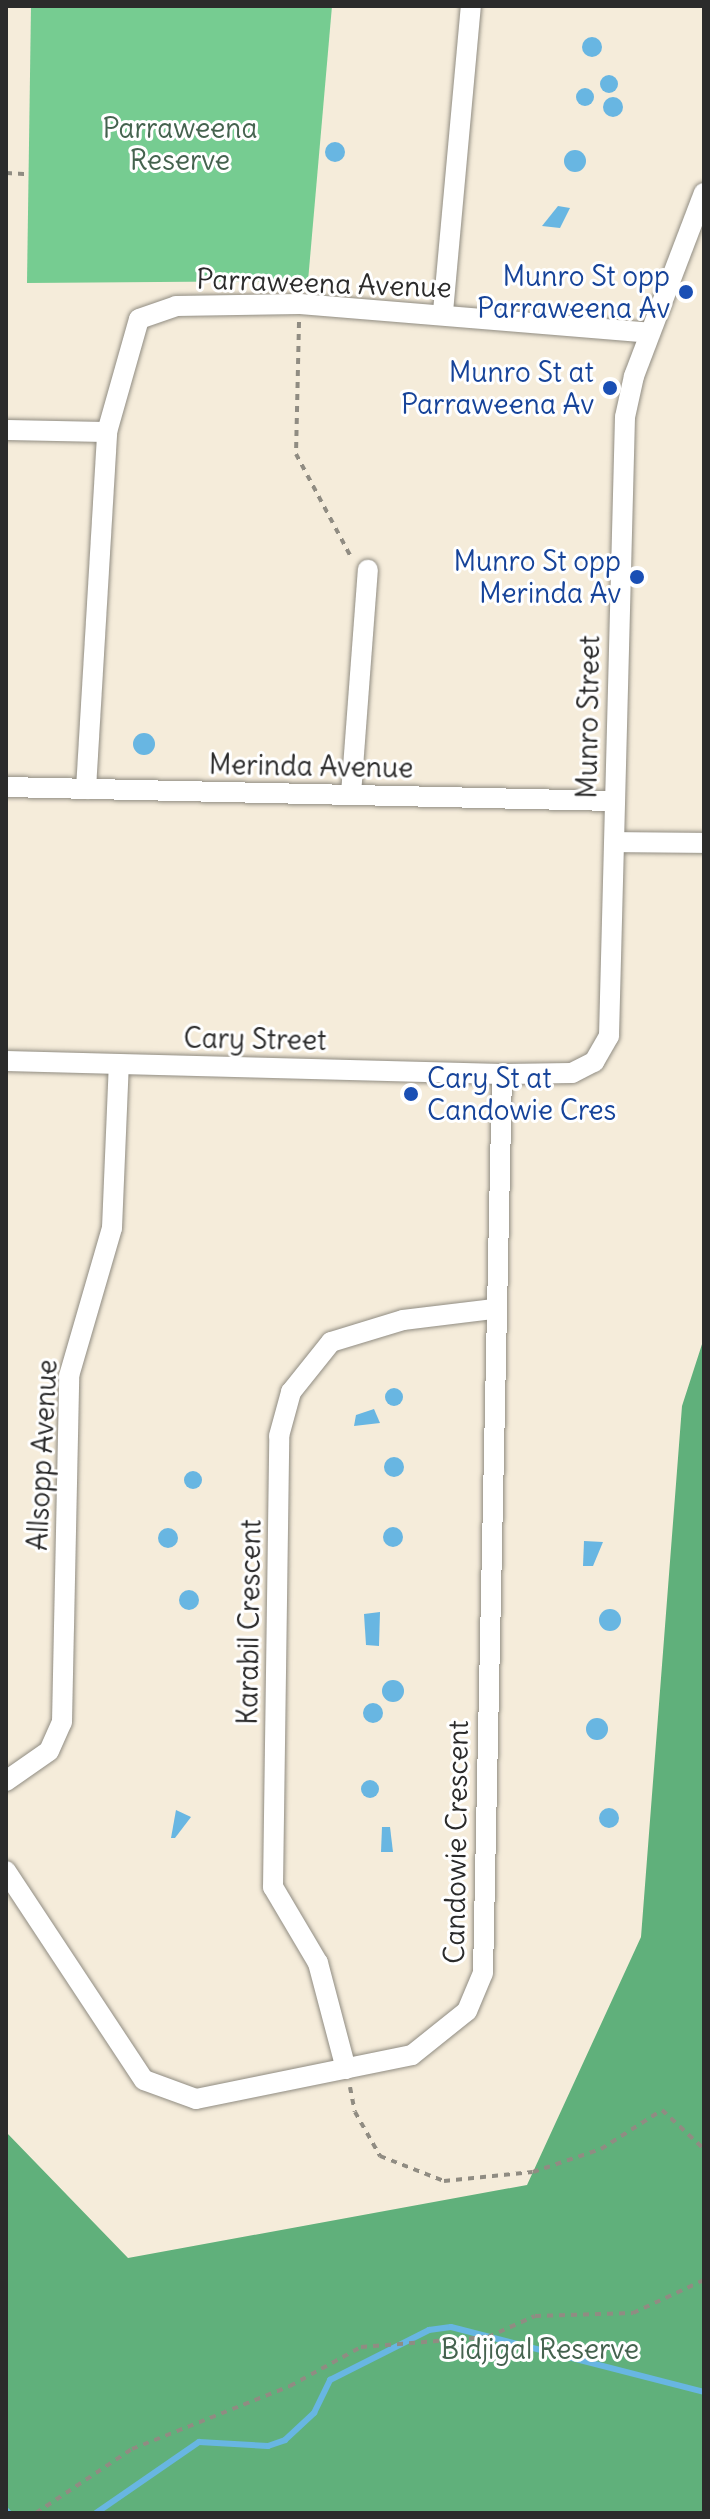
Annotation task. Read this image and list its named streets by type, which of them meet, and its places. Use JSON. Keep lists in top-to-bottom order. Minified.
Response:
{"streets":{"street":["Parraweena Avenue","Munro Street","Merinda Avenue","Cary Street","Allsopp Avenue","Karabil Crescent","Candowie Crescent"]},"crossings":[["Parraweena Avenue","Munro Street"],["Parraweena Avenue","Merinda Avenue"],["Munro Street","Merinda Avenue"],["Munro Street","Cary Street"],["Munro Street","Candowie Crescent"],["Cary Street","Allsopp Avenue"],["Cary Street","Candowie Crescent"],["Karabil Crescent","Candowie Crescent"]],"parks":["Parraweena Reserve","Bidjigal Reserve"],"places":["Munro St opp Parraweena Av","Munro St at Parraweena Av","Munro St opp Merinda Av","Cary St at Candowie Cres"]}
